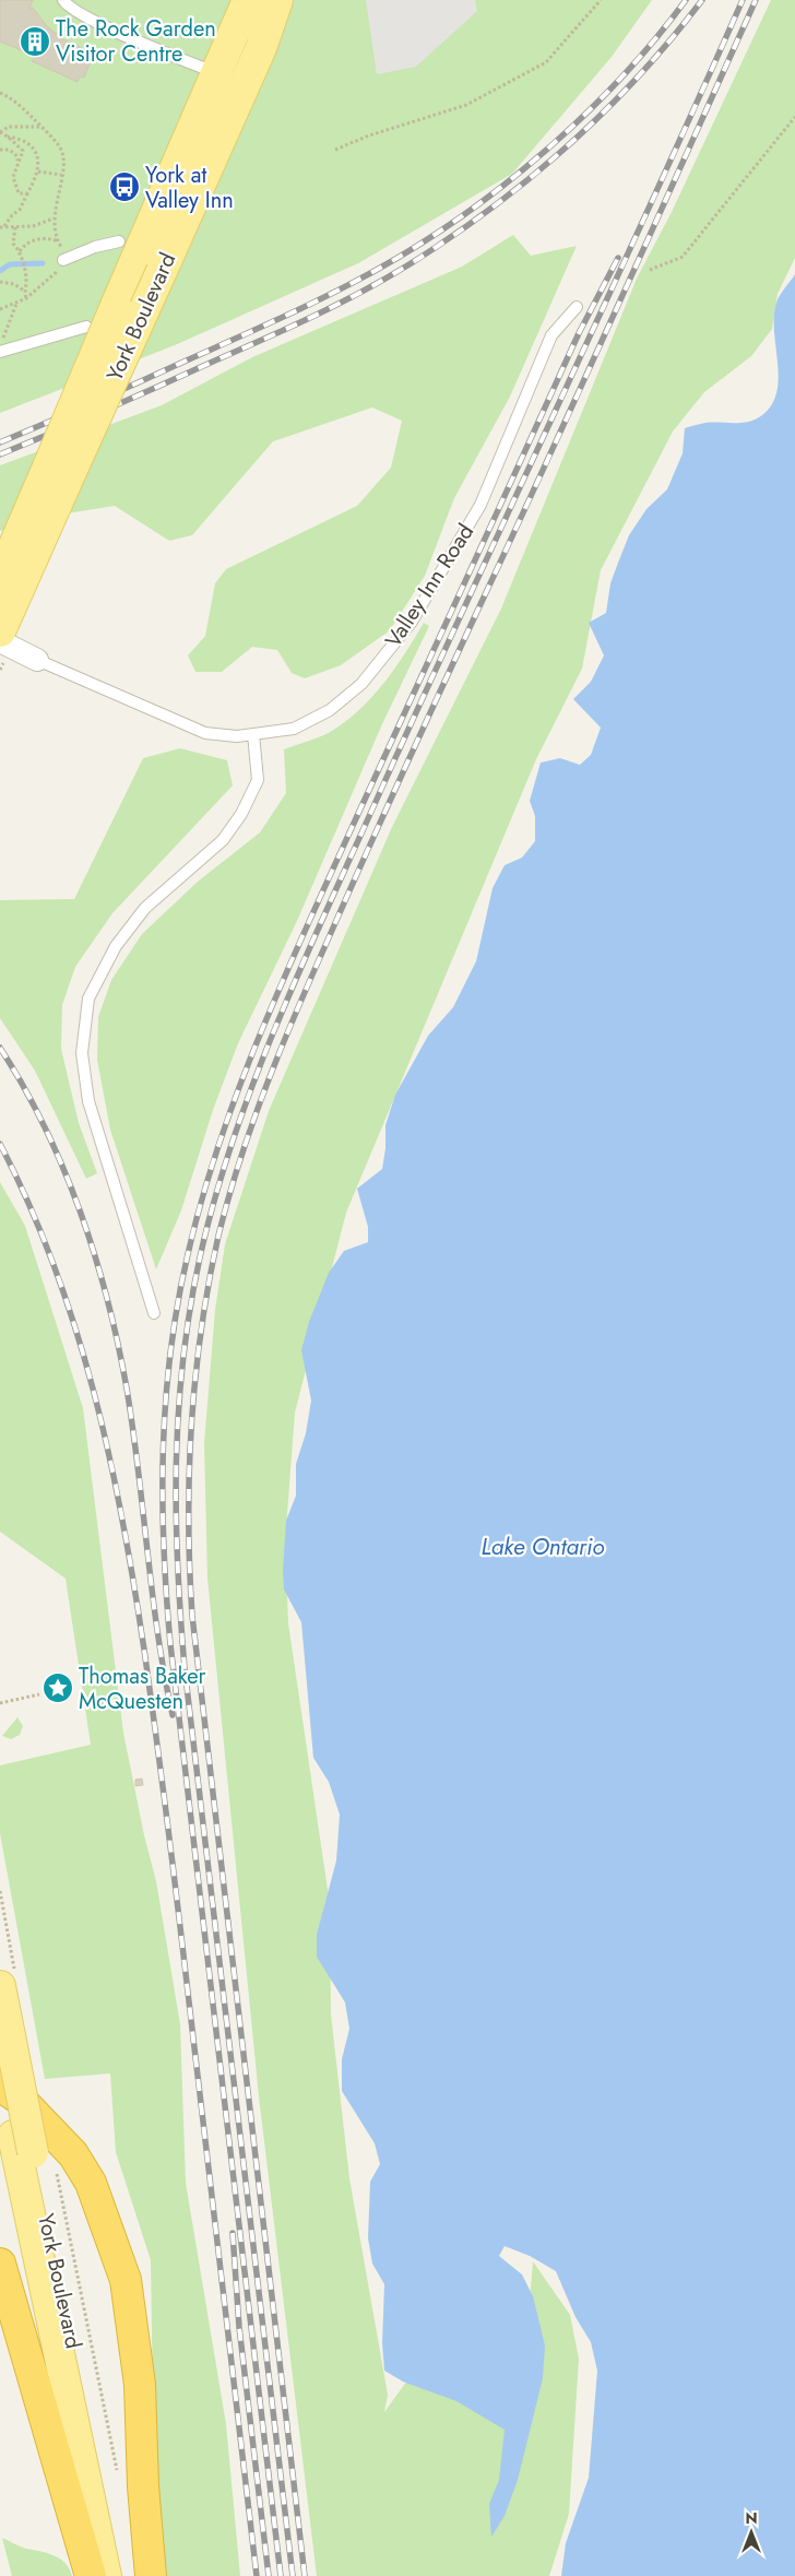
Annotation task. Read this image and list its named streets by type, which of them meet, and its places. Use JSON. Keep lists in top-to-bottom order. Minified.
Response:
{"streets":{"main road":["York Boulevard"],"street":["Valley Inn Road"]},"water":["Lake Ontario"],"places":{"building":["The Rock Garden Visitor Centre"],"bus stop":["York at Valley Inn"],"place":["Thomas Baker McQuesten"]},"north":"top"}
